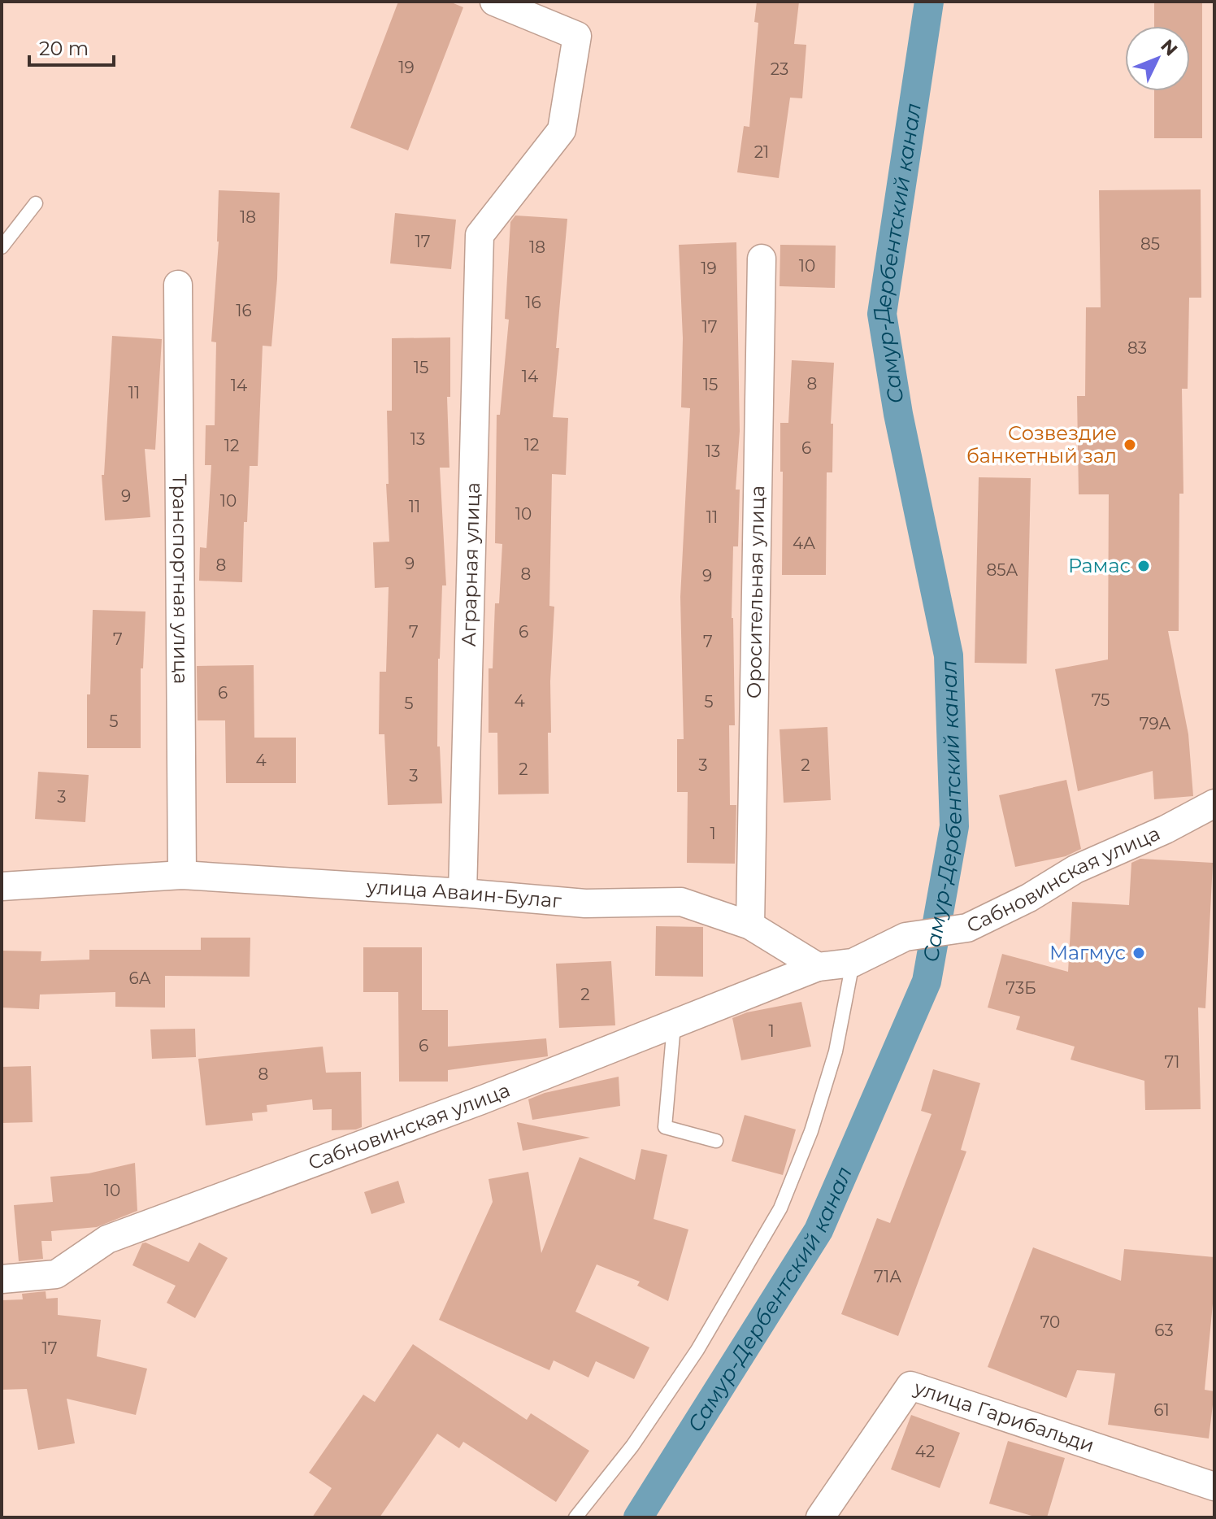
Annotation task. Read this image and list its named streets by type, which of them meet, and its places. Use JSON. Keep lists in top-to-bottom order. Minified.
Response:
{"streets":{"street":["Аграрная улица","Транспортная улица","Оросительная улица","Сабновинская улица","улица Аваин-Булаг","улица Гарибальди"]},"crossings":[["Аграрная улица","улица Аваин-Булаг"],["Транспортная улица","улица Аваин-Булаг"],["Оросительная улица","улица Аваин-Булаг"],["Сабновинская улица","улица Аваин-Булаг"]],"water":["Самур-Дербентский канал"],"places":["Созвездие банкетный зал","Рамас","Магмус"],"house_numbers":["19","23","21","18","17","85","18","10","19","16","16","17","83","15","14","8","15","14","11","13","12","12","6","13","9","10","11","10","11","4А","9","8","85А","8","9","7","6","7","7","6","75","4","5","5","5","79А","4","3","2","2","3","3","1","6А","73Б","2","1","6","71","8","10","71А","70","63","17","61","42"],"scale_bar":"20 m","north":"top right"}
